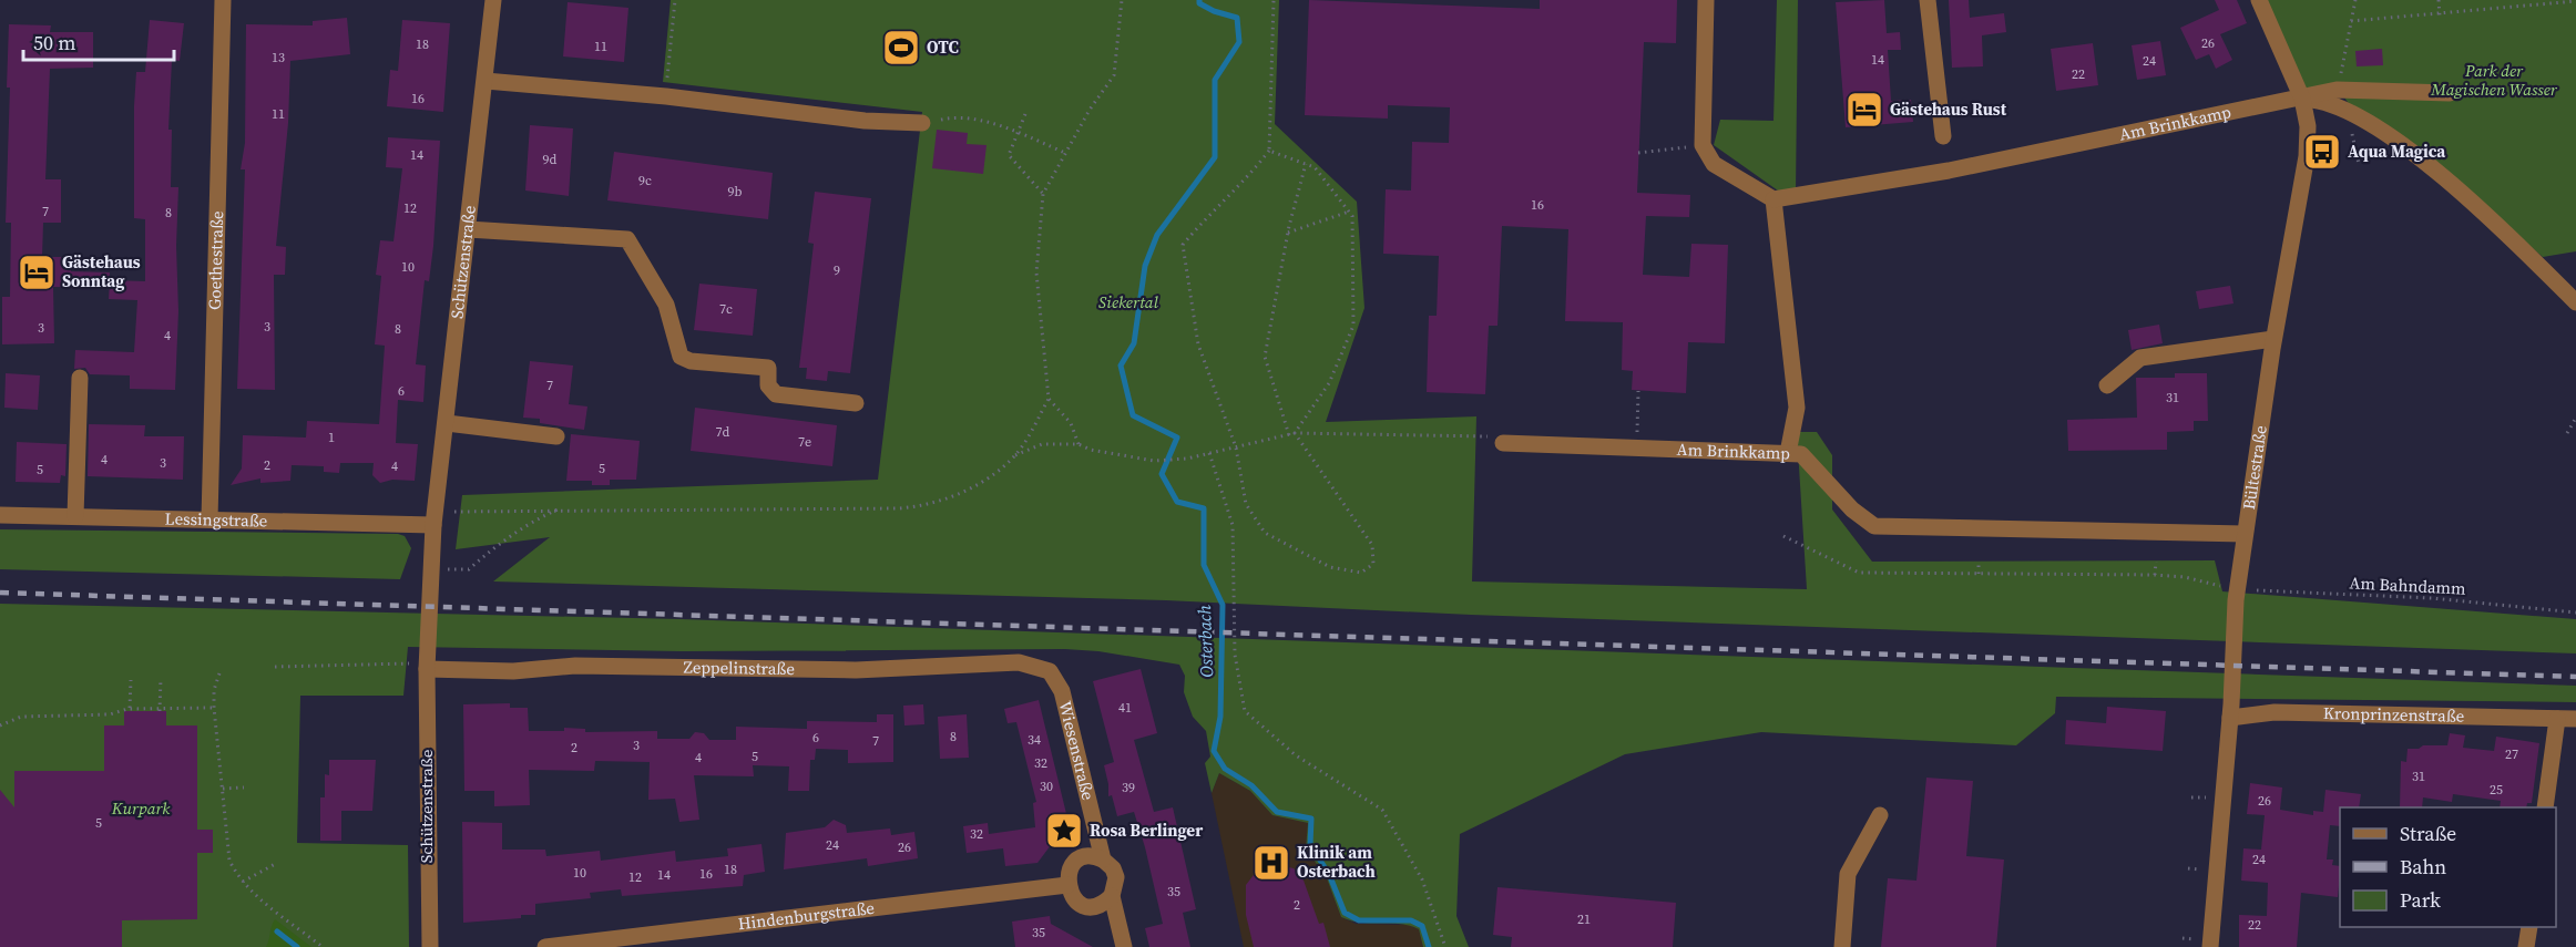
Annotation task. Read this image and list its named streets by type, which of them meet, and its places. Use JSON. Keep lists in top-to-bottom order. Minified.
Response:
{"streets":{"street":["Am Brinkkamp","Goethestraße","Schützenstraße","Bültestraße","Lessingstraße","Zeppelinstraße","Kronprinzenstraße","Wiesenstraße","Hindenburgstraße"],"path":["Am Bahndamm"]},"crossings":[["Am Brinkkamp","Bültestraße"],["Goethestraße","Lessingstraße"],["Schützenstraße","Lessingstraße"],["Schützenstraße","Zeppelinstraße"],["Bültestraße","Am Bahndamm"],["Bültestraße","Kronprinzenstraße"],["Zeppelinstraße","Wiesenstraße"],["Wiesenstraße","Hindenburgstraße"]],"water":["Osterbach"],"parks":["Park der Magischen Wasser","Siekertal","Kurpark"],"places":{"sports":["OTC"],"hotel":["Gästehaus Rust","Gästehaus Sonntag"],"bus stop":["Aqua Magica"],"place":["Rosa Berlinger"],"hospital":["Klinik am Osterbach"]},"house_numbers":["26","18","11","13","14","24","22","16","11","14","9d","9c","9b","16","12","7","8","10","9","7c","3","3","8","4","7","6","31","7d","1","7e","4","3","2","4","5","5","41","8","6","34","7","3","2","27","5","4","32","31","30","39","25","26","5","32","24","26","24","18","10","16","14","12","35","2","21","22","35"],"legend":["Straße","Bahn","Park"],"scale_bar":"50 m"}
